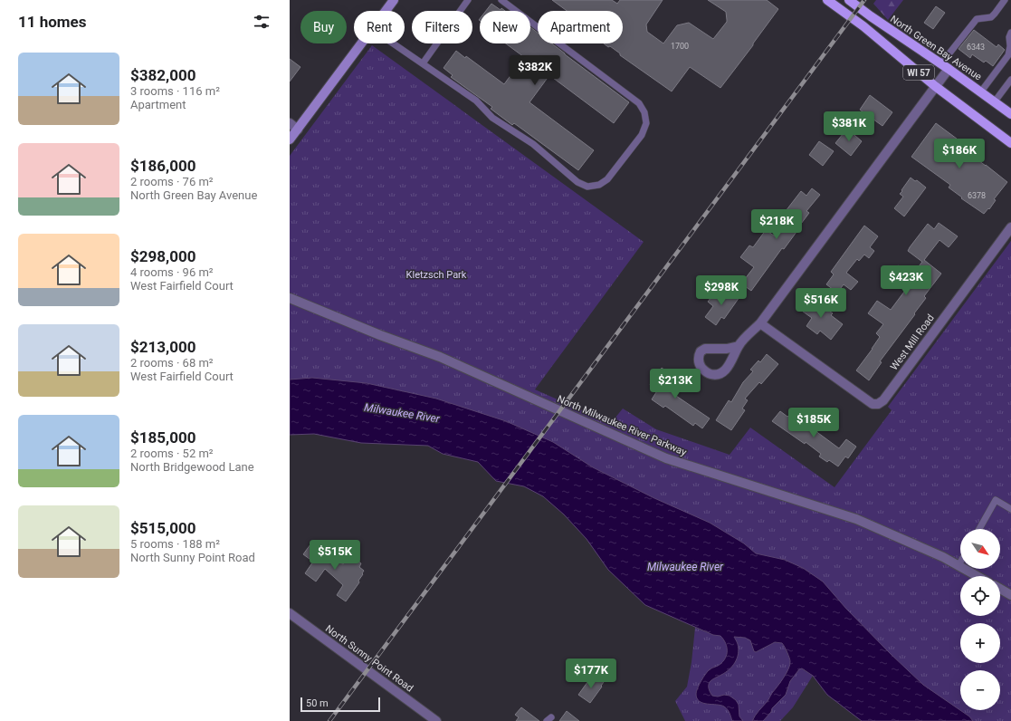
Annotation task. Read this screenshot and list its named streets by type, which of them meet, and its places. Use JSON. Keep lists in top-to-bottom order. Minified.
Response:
{"streets":{"main road":["North Green Bay Avenue","WI 57"],"street":["West Mill Road","North Milwaukee River Parkway","North Sunny Point Road"]},"water":["Milwaukee River"],"parks":["Kletzsch Park"],"house_numbers":["1700","6343","6378"],"scale_bar":"50 m","north":"bottom right","page":{"heading":"11 homes","chip":["Buy","Rent","Filters","New","Apartment"],"list":[{"name":"$382,000","note":"3 rooms · 116 m² · Apartment"},{"name":"$186,000","note":"2 rooms · 76 m² · North Green Bay Avenue"},{"name":"$298,000","note":"4 rooms · 96 m² · West Fairfield Court"},{"name":"$213,000","note":"2 rooms · 68 m² · West Fairfield Court"},{"name":"$185,000","note":"2 rooms · 52 m² · North Bridgewood Lane"},{"name":"$515,000","note":"5 rooms · 188 m² · North Sunny Point Road"}],"price":["$382K","$381K","$186K","$218K","$423K","$298K","$516K","$213K","$185K","$515K","$177K"],"map_buttons":["+","−"],"scale":"50 m"}}
